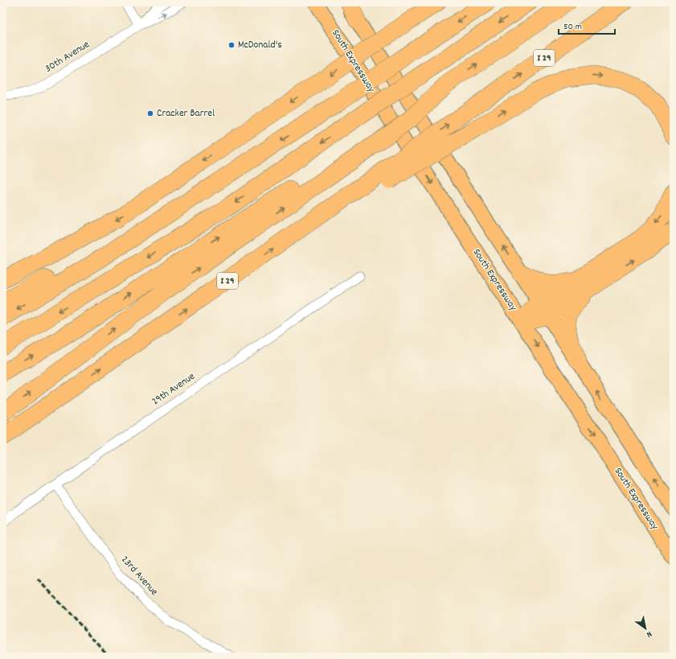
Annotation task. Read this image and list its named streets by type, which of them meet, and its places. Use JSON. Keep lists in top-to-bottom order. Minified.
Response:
{"streets":{"highway":["I 29"],"main road":["South Expressway"],"street":["30th Avenue","29th Avenue","23rd Avenue"]},"crossings":[["29th Avenue","23rd Avenue"]],"places":["McDonald's","Cracker Barrel"],"scale_bar":"50 m","north":"bottom right"}
